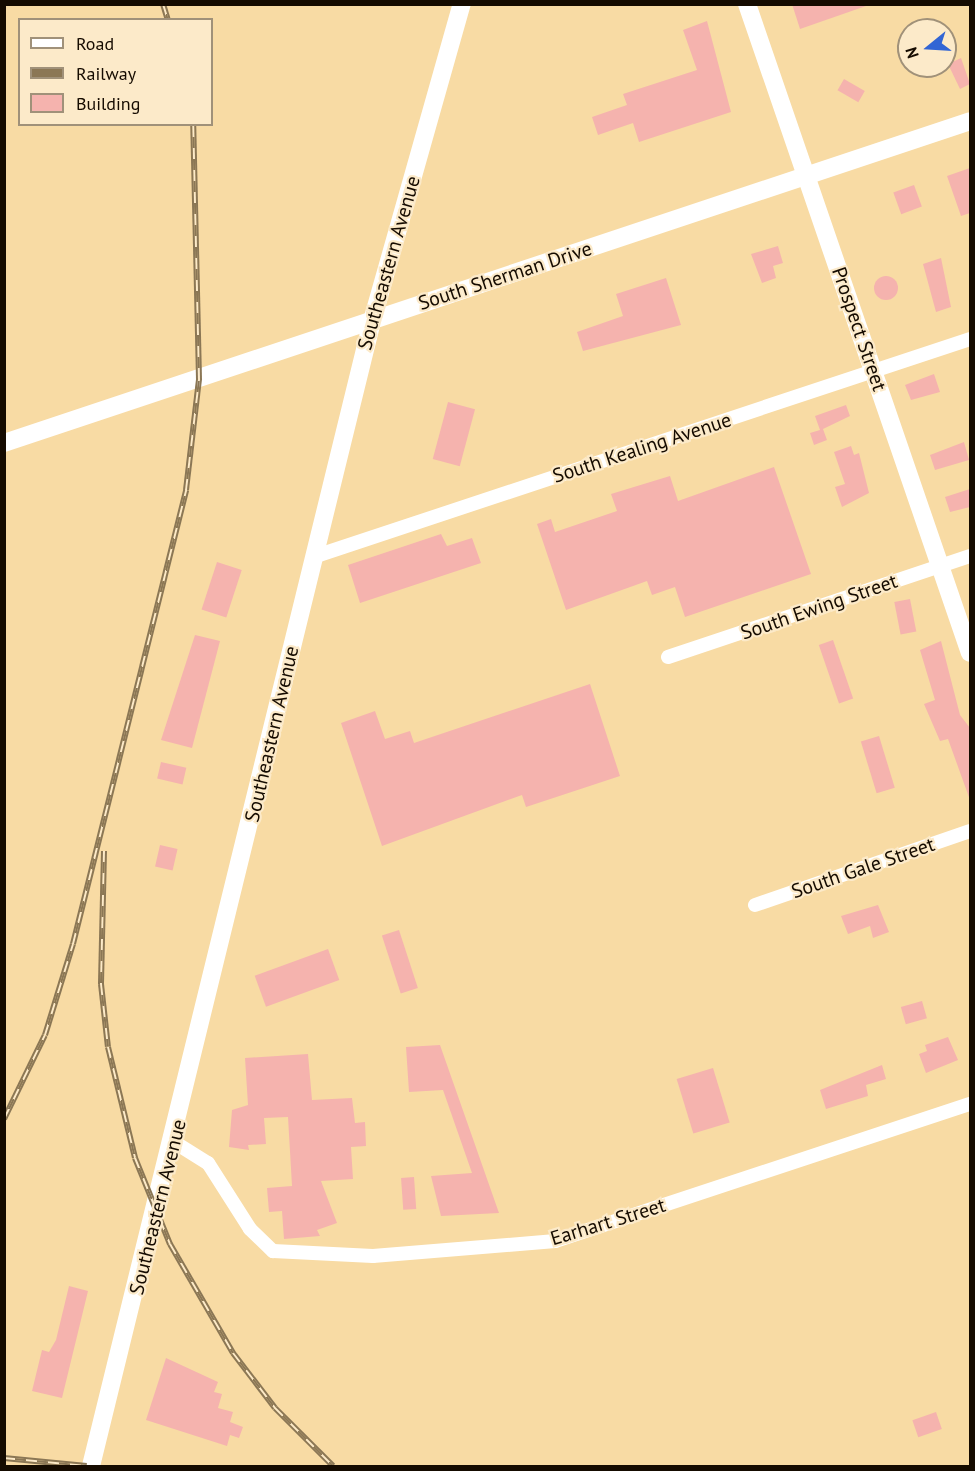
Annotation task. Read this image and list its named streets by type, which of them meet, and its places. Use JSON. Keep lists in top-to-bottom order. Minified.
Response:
{"streets":{"main road":["Southeastern Avenue","South Sherman Drive","Prospect Street"],"street":["South Kealing Avenue","South Ewing Street","South Gale Street","Earhart Street"]},"crossings":[["Southeastern Avenue","South Sherman Drive"],["Southeastern Avenue","South Kealing Avenue"],["Southeastern Avenue","Earhart Street"],["South Sherman Drive","Prospect Street"],["Prospect Street","South Kealing Avenue"],["Prospect Street","South Ewing Street"]],"legend":["Road","Railway","Building"],"north":"left"}
